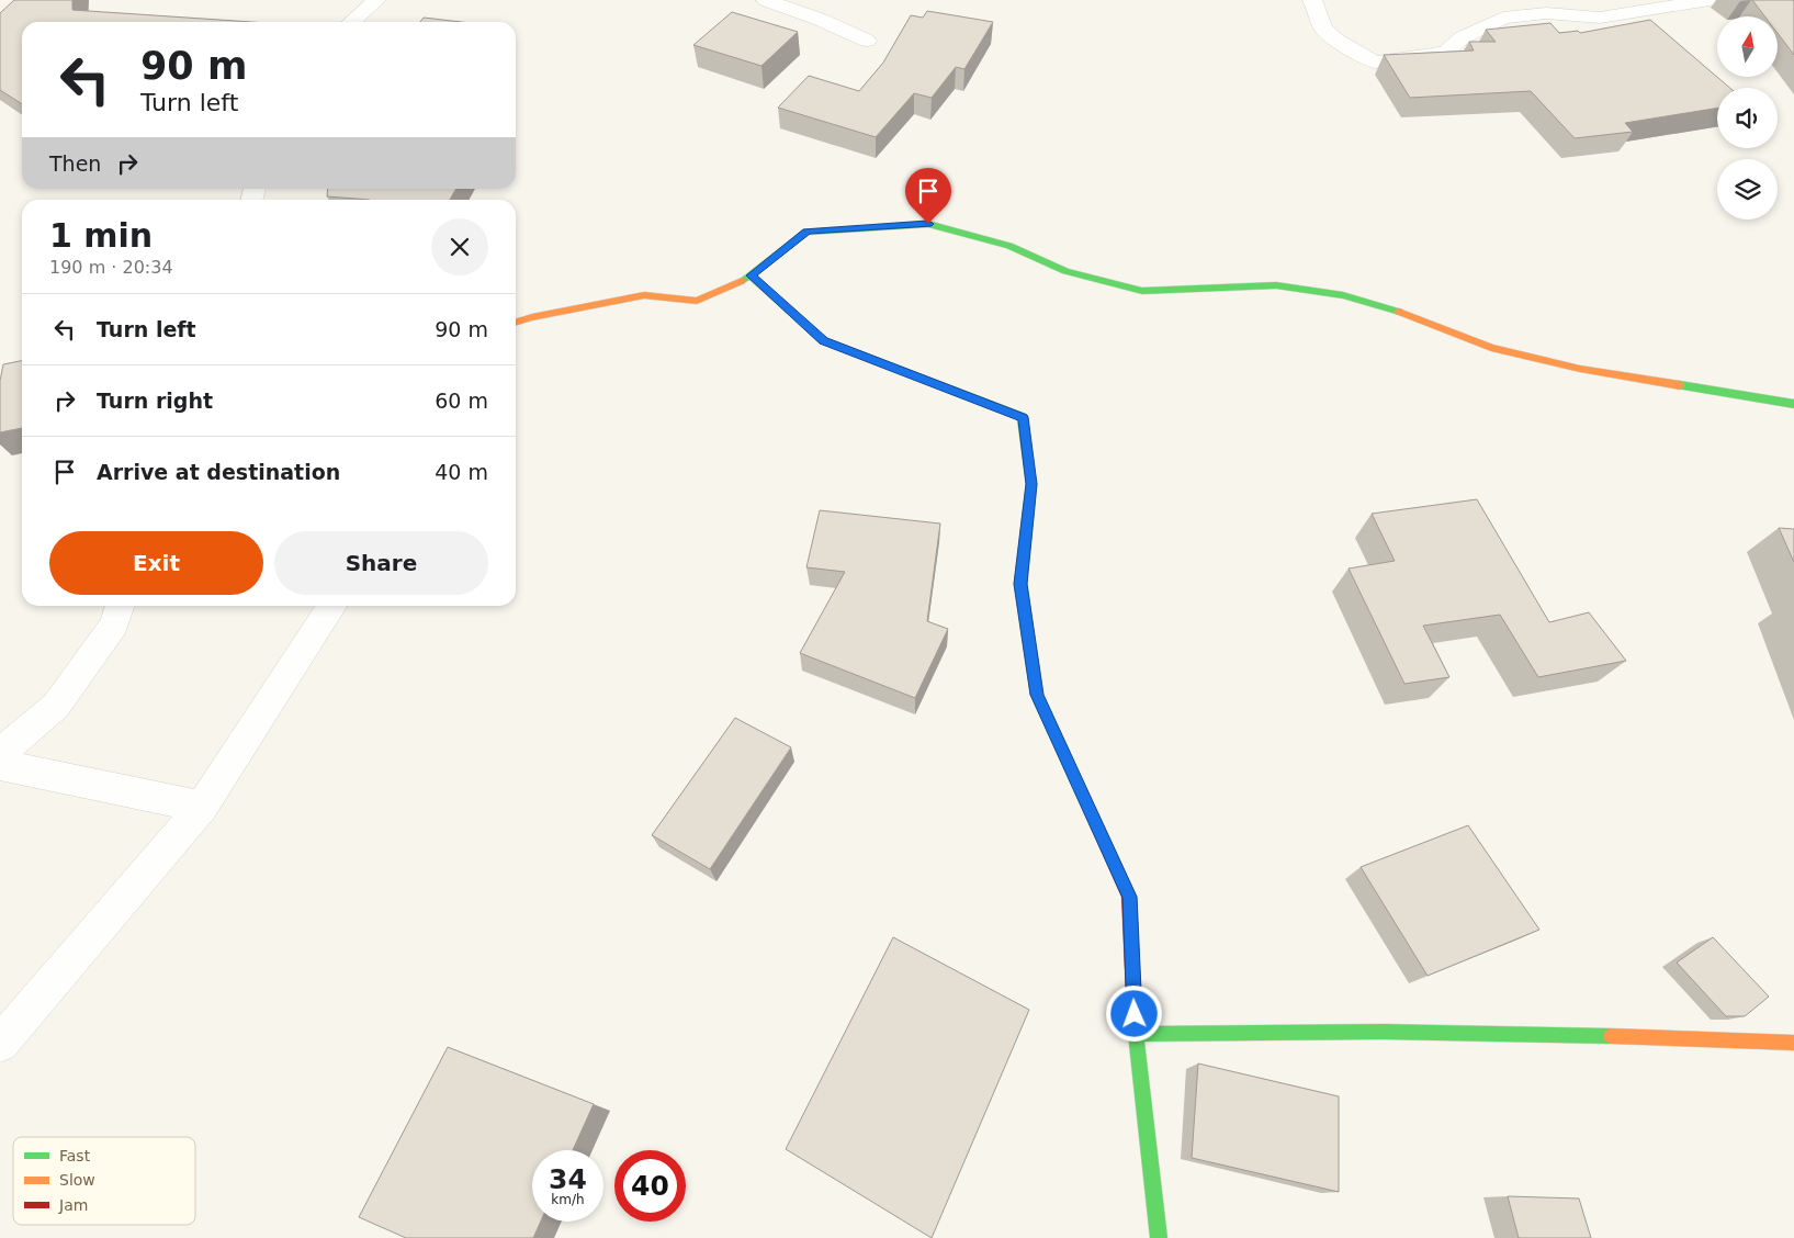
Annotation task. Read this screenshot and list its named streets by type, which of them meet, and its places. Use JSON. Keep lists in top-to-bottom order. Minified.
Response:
{"legend":["Fast","Slow","Jam"],"north":"top","page":{"turn":["90 m","Turn left"],"then":"Then","heading":["1 min","190 m · 20:34"],"list":[{"name":"Turn left","value":"90 m"},{"name":"Turn right","value":"60 m"},{"name":"Arrive at destination","value":"40 m"}],"buttons":["Exit","Share"],"speed":"34 km/h","limit":"40"}}
